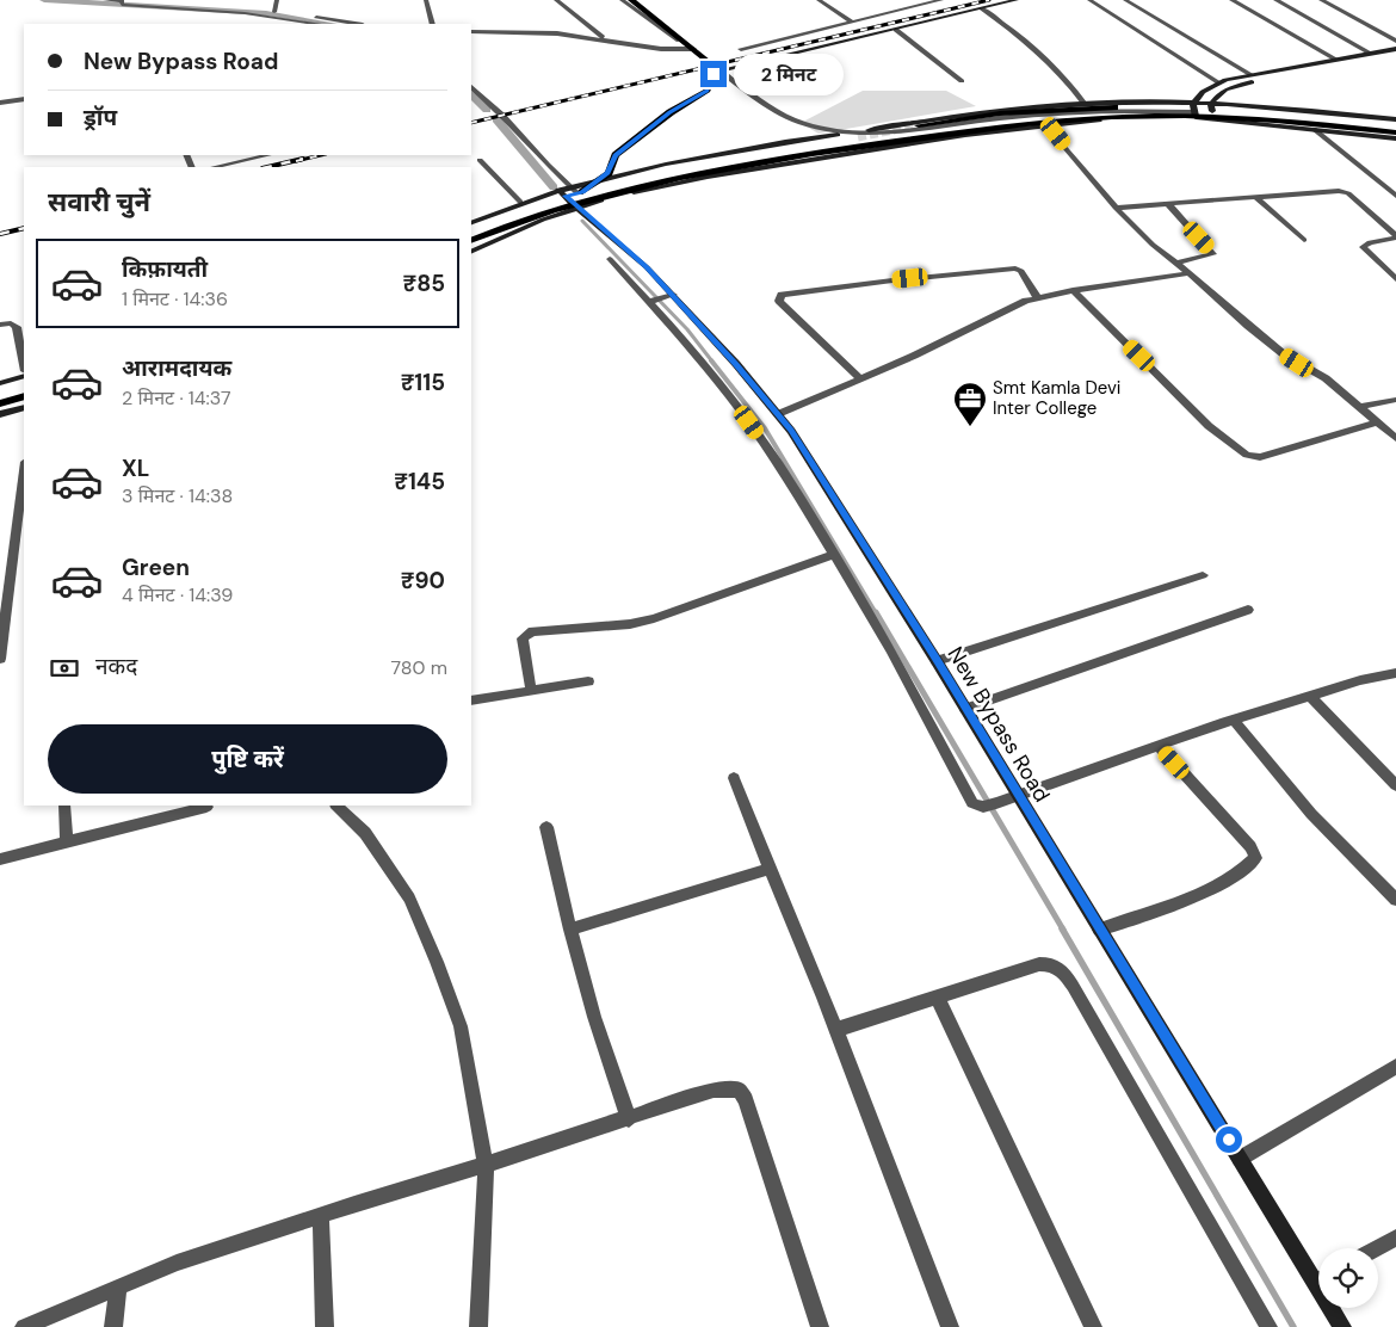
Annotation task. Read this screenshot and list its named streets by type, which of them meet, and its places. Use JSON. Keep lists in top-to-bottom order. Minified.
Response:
{"streets":{"main road":["New Bypass Road"]},"places":{"office":["Smt Kamla Devi Inter College"]},"page":{"banner":["New Bypass Road","ड्रॉप"],"bubble":"2 मिनट","heading":"सवारी चुनें","list":[{"name":"किफ़ायती","note":"1 मिनट · 14:36","value":"₹85"},{"name":"आरामदायक","note":"2 मिनट · 14:37","value":"₹115"},{"name":"XL","note":"3 मिनट · 14:38","value":"₹145"},{"name":"Green","note":"4 मिनट · 14:39","value":"₹90"}],"pay":["नकद","780 m"],"buttons":"पुष्टि करें"}}
